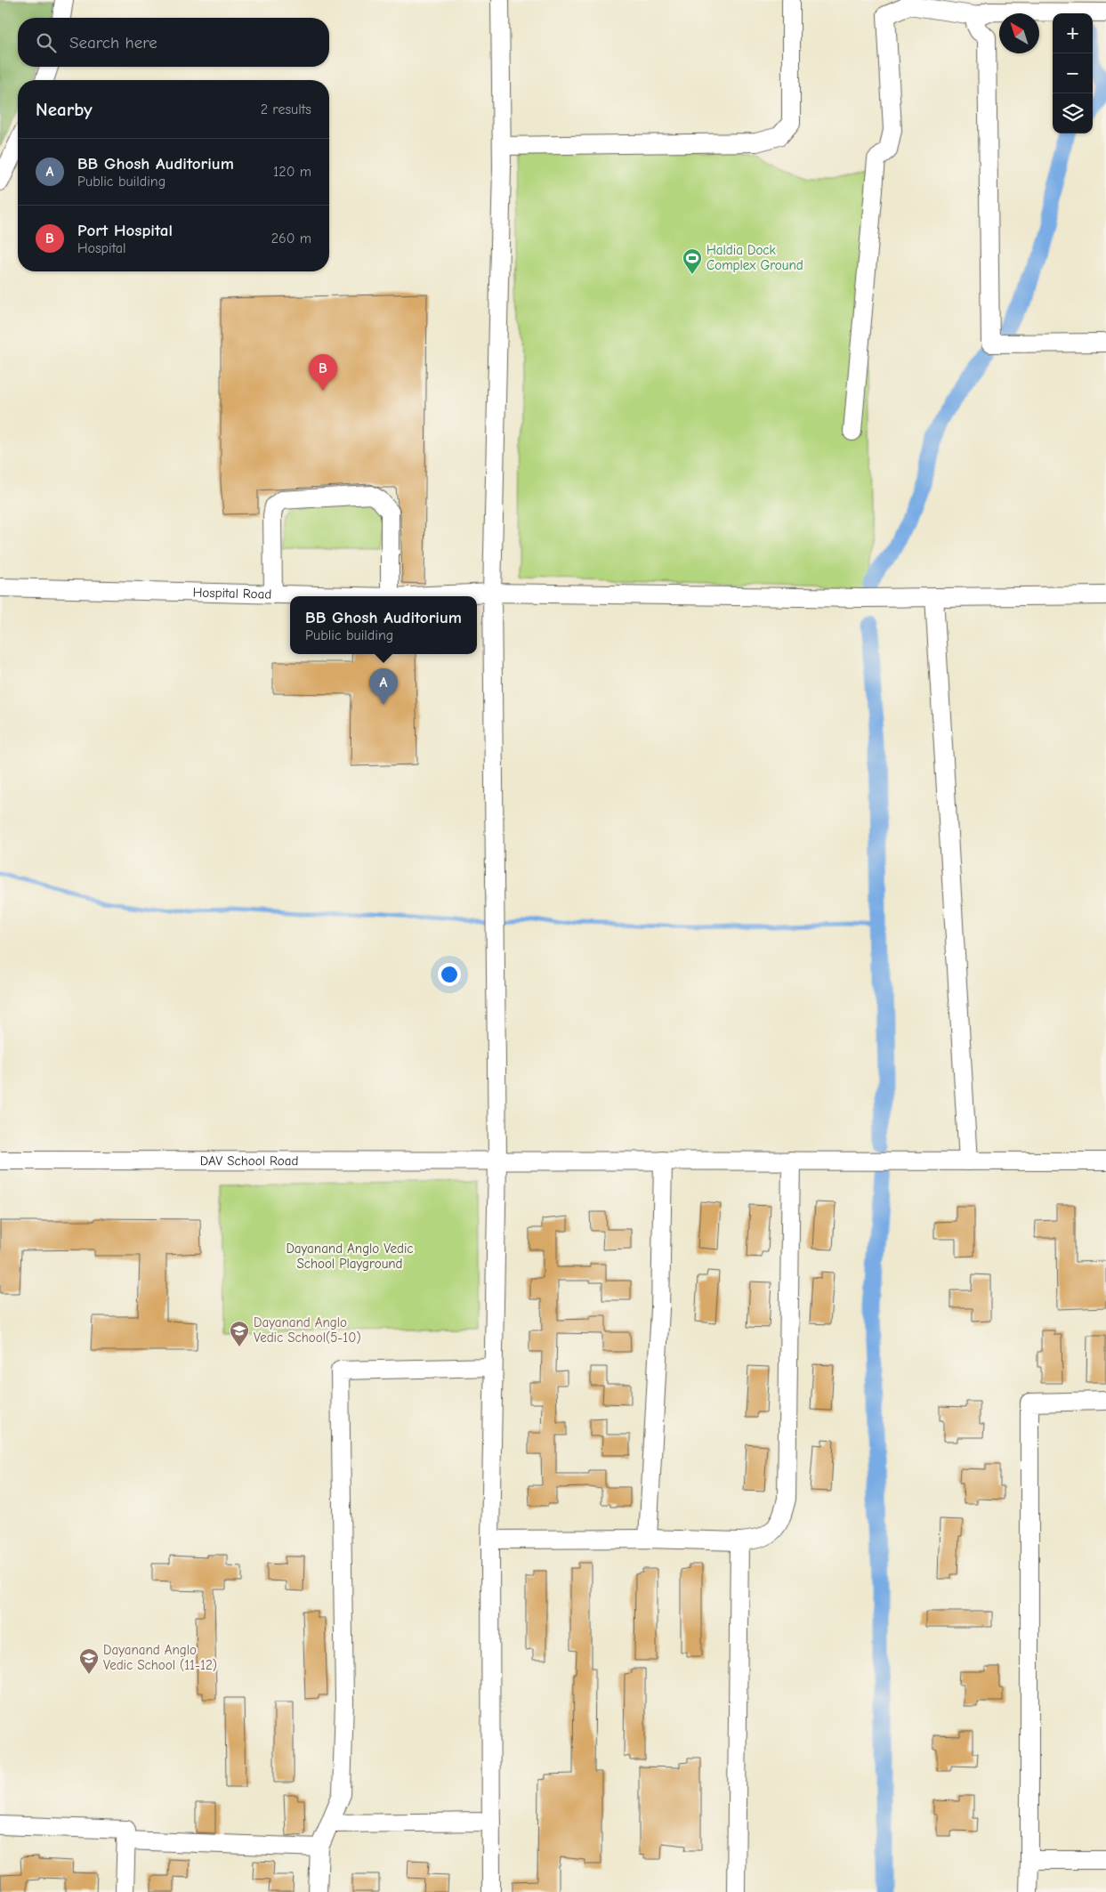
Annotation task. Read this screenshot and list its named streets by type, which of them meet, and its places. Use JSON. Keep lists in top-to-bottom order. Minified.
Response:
{"streets":{"street":["Hospital Road","DAV School Road"]},"parks":["Dayanand Anglo Vedic School Playground"],"places":{"sports":["Haldia Dock Complex Ground"],"school or university":["Dayanand Anglo Vedic School(5-10)","Dayanand Anglo Vedic School (11-12)"]},"north":"top left","page":{"map_buttons":["+","−"],"search":"Search here","heading":["Nearby","2 results"],"list":[{"mark":"A","name":"BB Ghosh Auditorium","note":"Public building","value":"120 m"},{"mark":"B","name":"Port Hospital","note":"Hospital","value":"260 m"}],"pins":["B","A"],"popup":["BB Ghosh Auditorium","Public building"]}}
